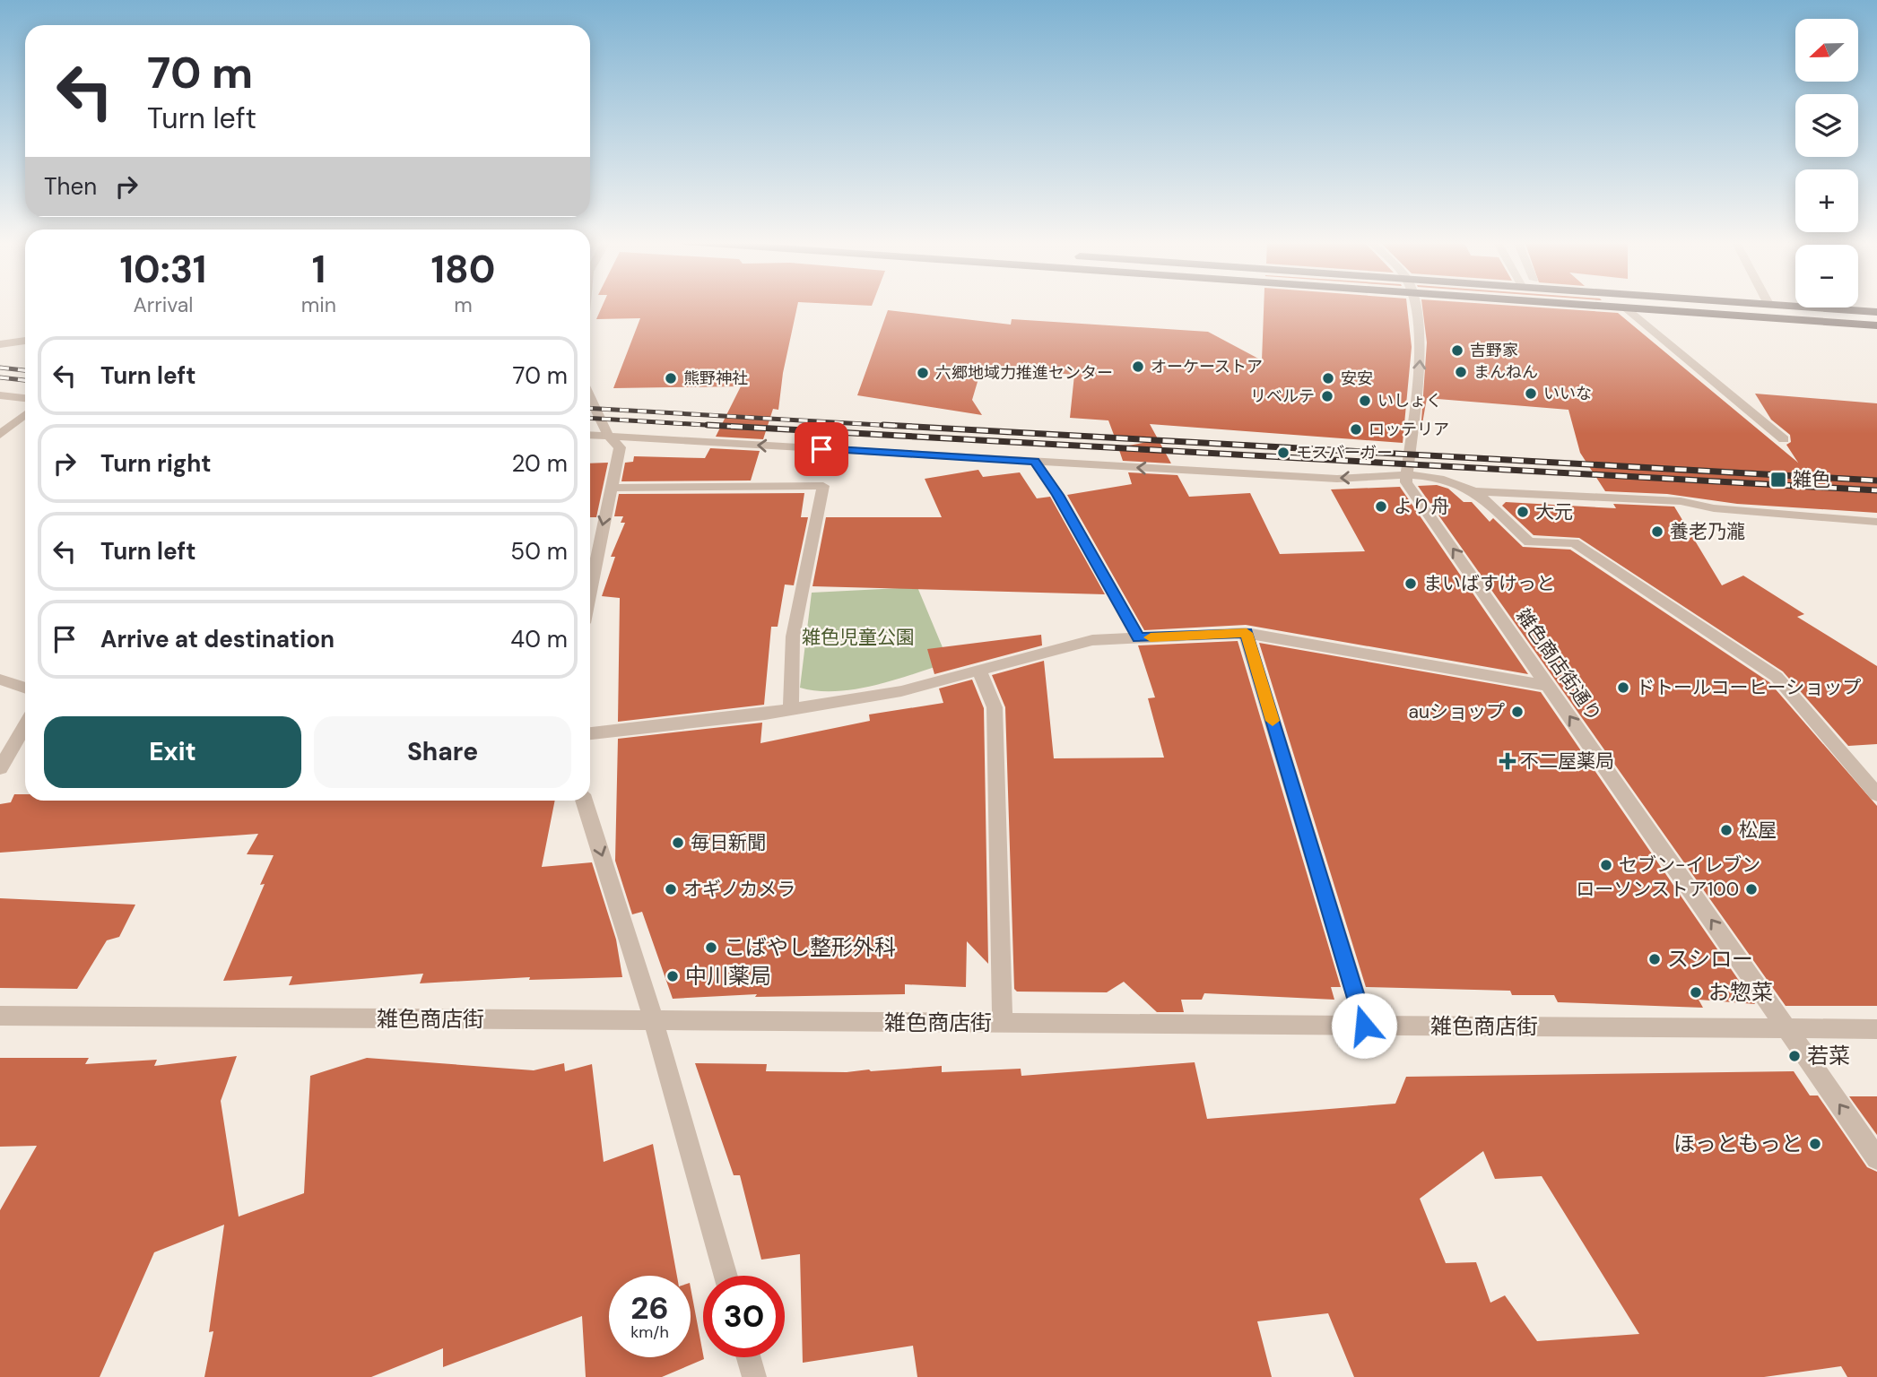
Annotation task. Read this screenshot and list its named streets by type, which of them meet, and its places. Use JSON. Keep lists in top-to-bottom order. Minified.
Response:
{"streets":{"street":["雑色商店街通り","雑色商店街"]},"crossings":[["雑色商店街通り","雑色商店街"]],"one_way":["雑色商店街通り"],"parks":["雑色児童公園"],"places":{"other":["吉野家","オーケーストア","まんねん","六郷地域力推進センター","熊野神社","安安","いいな","リベルテ","いしょく","ロッテリア","モスバーガー","より舟","大元","養老乃瀧","まいばすけっと","ドトールコーヒーショップ","auショップ","松屋","毎日新聞","セブン-イレブン","オギノカメラ","ローソンストア100","こばやし整形外科","スシロー","中川薬局","お惣菜","若菜","ほっともっと"],"transit":["雑色"],"health":["不二屋薬局"]},"north":"left","page":{"map_buttons":["+","−"],"turn":["70 m","Turn left"],"then":"Then","eta":["10:31","Arrival","1","min","180","m"],"list":[{"name":"Turn left","value":"70 m"},{"name":"Turn right","value":"20 m"},{"name":"Turn left","value":"50 m"},{"name":"Arrive at destination","value":"40 m"}],"buttons":["Exit","Share"],"speed":"26 km/h","limit":"30"}}
